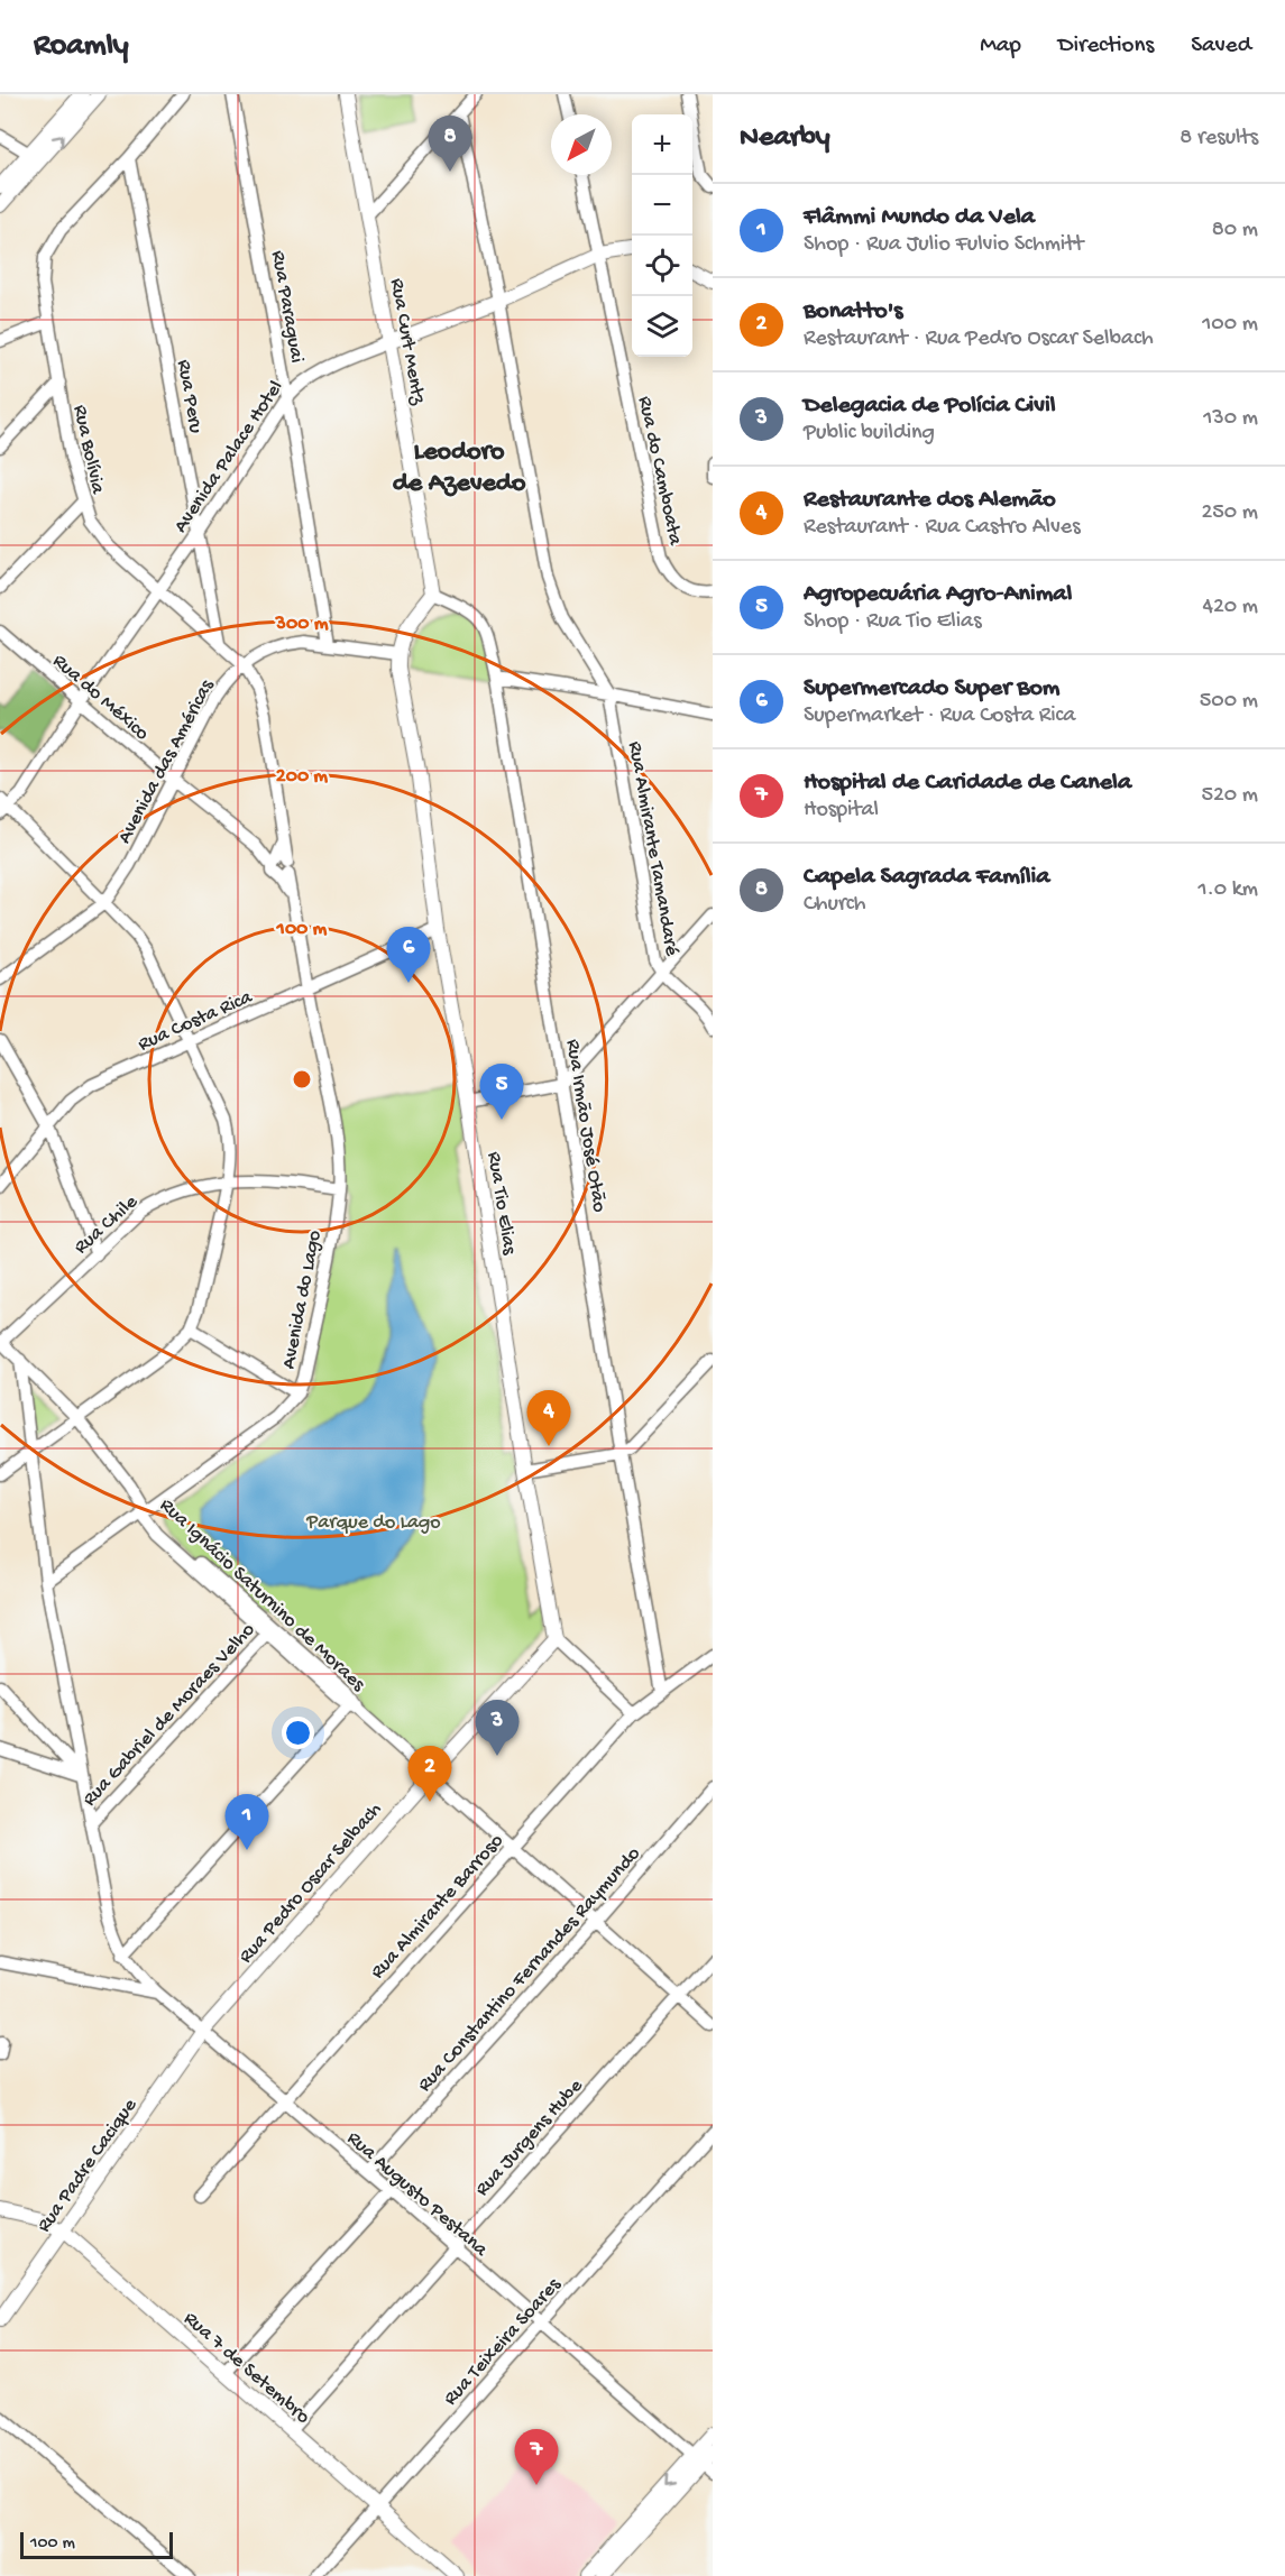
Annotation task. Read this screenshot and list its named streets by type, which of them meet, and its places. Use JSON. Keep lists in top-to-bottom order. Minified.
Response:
{"streets":{"main road":["Rua Curt Mentz","Avenida Palace Hotel","Rua Tio Elias","Rua Pedro Oscar Selbach","Rua Padre Cacique","Rua 7 de Setembro"],"street":["Rua Paraguai","Rua Peru","Rua Bolívia","Rua do Camboata","Rua do México","Avenida das Américas","Rua Almirante Tamandaré","Rua Costa Rica","Rua Irmão José Otão","Rua Chile","Avenida do Lago","Rua Ignácio Saturnino de Moraes","Rua Gabriel de Moraes Velho","Rua Almirante Barroso","Rua Constantino Fernandes Raymundo","Rua Jurgens Hube","Rua Augusto Pestana","Rua Teixeira Soares"]},"crossings":[["Rua Paraguai","Avenida Palace Hotel"],["Rua Paraguai","Avenida das Américas"],["Rua Curt Mentz","Avenida Palace Hotel"],["Rua Curt Mentz","Rua Irmão José Otão"],["Rua Curt Mentz","Rua Tio Elias"],["Rua Peru","Rua Bolívia"],["Rua Peru","Avenida Palace Hotel"],["Rua Bolívia","Avenida Palace Hotel"],["Rua Bolívia","Avenida das Américas"],["Rua Bolívia","Avenida do Lago"],["Avenida Palace Hotel","Rua do Camboata"],["Avenida Palace Hotel","Rua do México"],["Rua do México","Avenida das Américas"],["Rua do México","Avenida do Lago"],["Avenida das Américas","Rua Tio Elias"],["Avenida das Américas","Avenida do Lago"],["Rua Costa Rica","Rua Tio Elias"],["Rua Costa Rica","Avenida do Lago"],["Rua Irmão José Otão","Rua Tio Elias"],["Rua Irmão José Otão","Rua Almirante Barroso"],["Rua Tio Elias","Rua Pedro Oscar Selbach"],["Rua Chile","Avenida do Lago"],["Rua Chile","Rua Ignácio Saturnino de Moraes"],["Avenida do Lago","Rua Ignácio Saturnino de Moraes"],["Rua Ignácio Saturnino de Moraes","Rua Gabriel de Moraes Velho"],["Rua Ignácio Saturnino de Moraes","Rua Pedro Oscar Selbach"],["Rua Ignácio Saturnino de Moraes","Rua Almirante Barroso"],["Rua Ignácio Saturnino de Moraes","Rua Constantino Fernandes Raymundo"],["Rua Ignácio Saturnino de Moraes","Rua Jurgens Hube"],["Rua Pedro Oscar Selbach","Rua Padre Cacique"],["Rua Pedro Oscar Selbach","Rua Augusto Pestana"],["Rua Almirante Barroso","Rua Augusto Pestana"],["Rua Constantino Fernandes Raymundo","Rua Augusto Pestana"],["Rua Jurgens Hube","Rua Augusto Pestana"],["Rua Jurgens Hube","Rua 7 de Setembro"],["Rua Padre Cacique","Rua Augusto Pestana"],["Rua Padre Cacique","Rua 7 de Setembro"],["Rua Augusto Pestana","Rua Teixeira Soares"],["Rua Teixeira Soares","Rua 7 de Setembro"]],"districts":["Leodoro de Azevedo"],"parks":["Parque do Lago"],"scale_bar":"100 m","north":"bottom left","page":{"header":"Roamly","nav":["Map","Directions","Saved"],"heading":["Nearby","8 results"],"map_buttons":["+","−"],"pins":["8","6","5","4","3","2","1","7"],"list":[{"mark":"1","name":"Flâmmi Mundo da Vela","note":"Shop · Rua Julio Fulvio Schmitt","value":"80 m"},{"mark":"2","name":"Bonatto's","note":"Restaurant · Rua Pedro Oscar Selbach","value":"100 m"},{"mark":"3","name":"Delegacia de Polícia Civil","note":"Public building","value":"130 m"},{"mark":"4","name":"Restaurante dos Alemão","note":"Restaurant · Rua Castro Alves","value":"250 m"},{"mark":"5","name":"Agropecuária Agro-Animal","note":"Shop · Rua Tio Elias","value":"420 m"},{"mark":"6","name":"Supermercado Super Bom","note":"Supermarket · Rua Costa Rica","value":"500 m"},{"mark":"7","name":"Hospital de Caridade de Canela","note":"Hospital","value":"520 m"},{"mark":"8","name":"Capela Sagrada Família","note":"Church","value":"1.0 km"}],"scale":"100 m"},"rings":["300 m","200 m","100 m"]}
